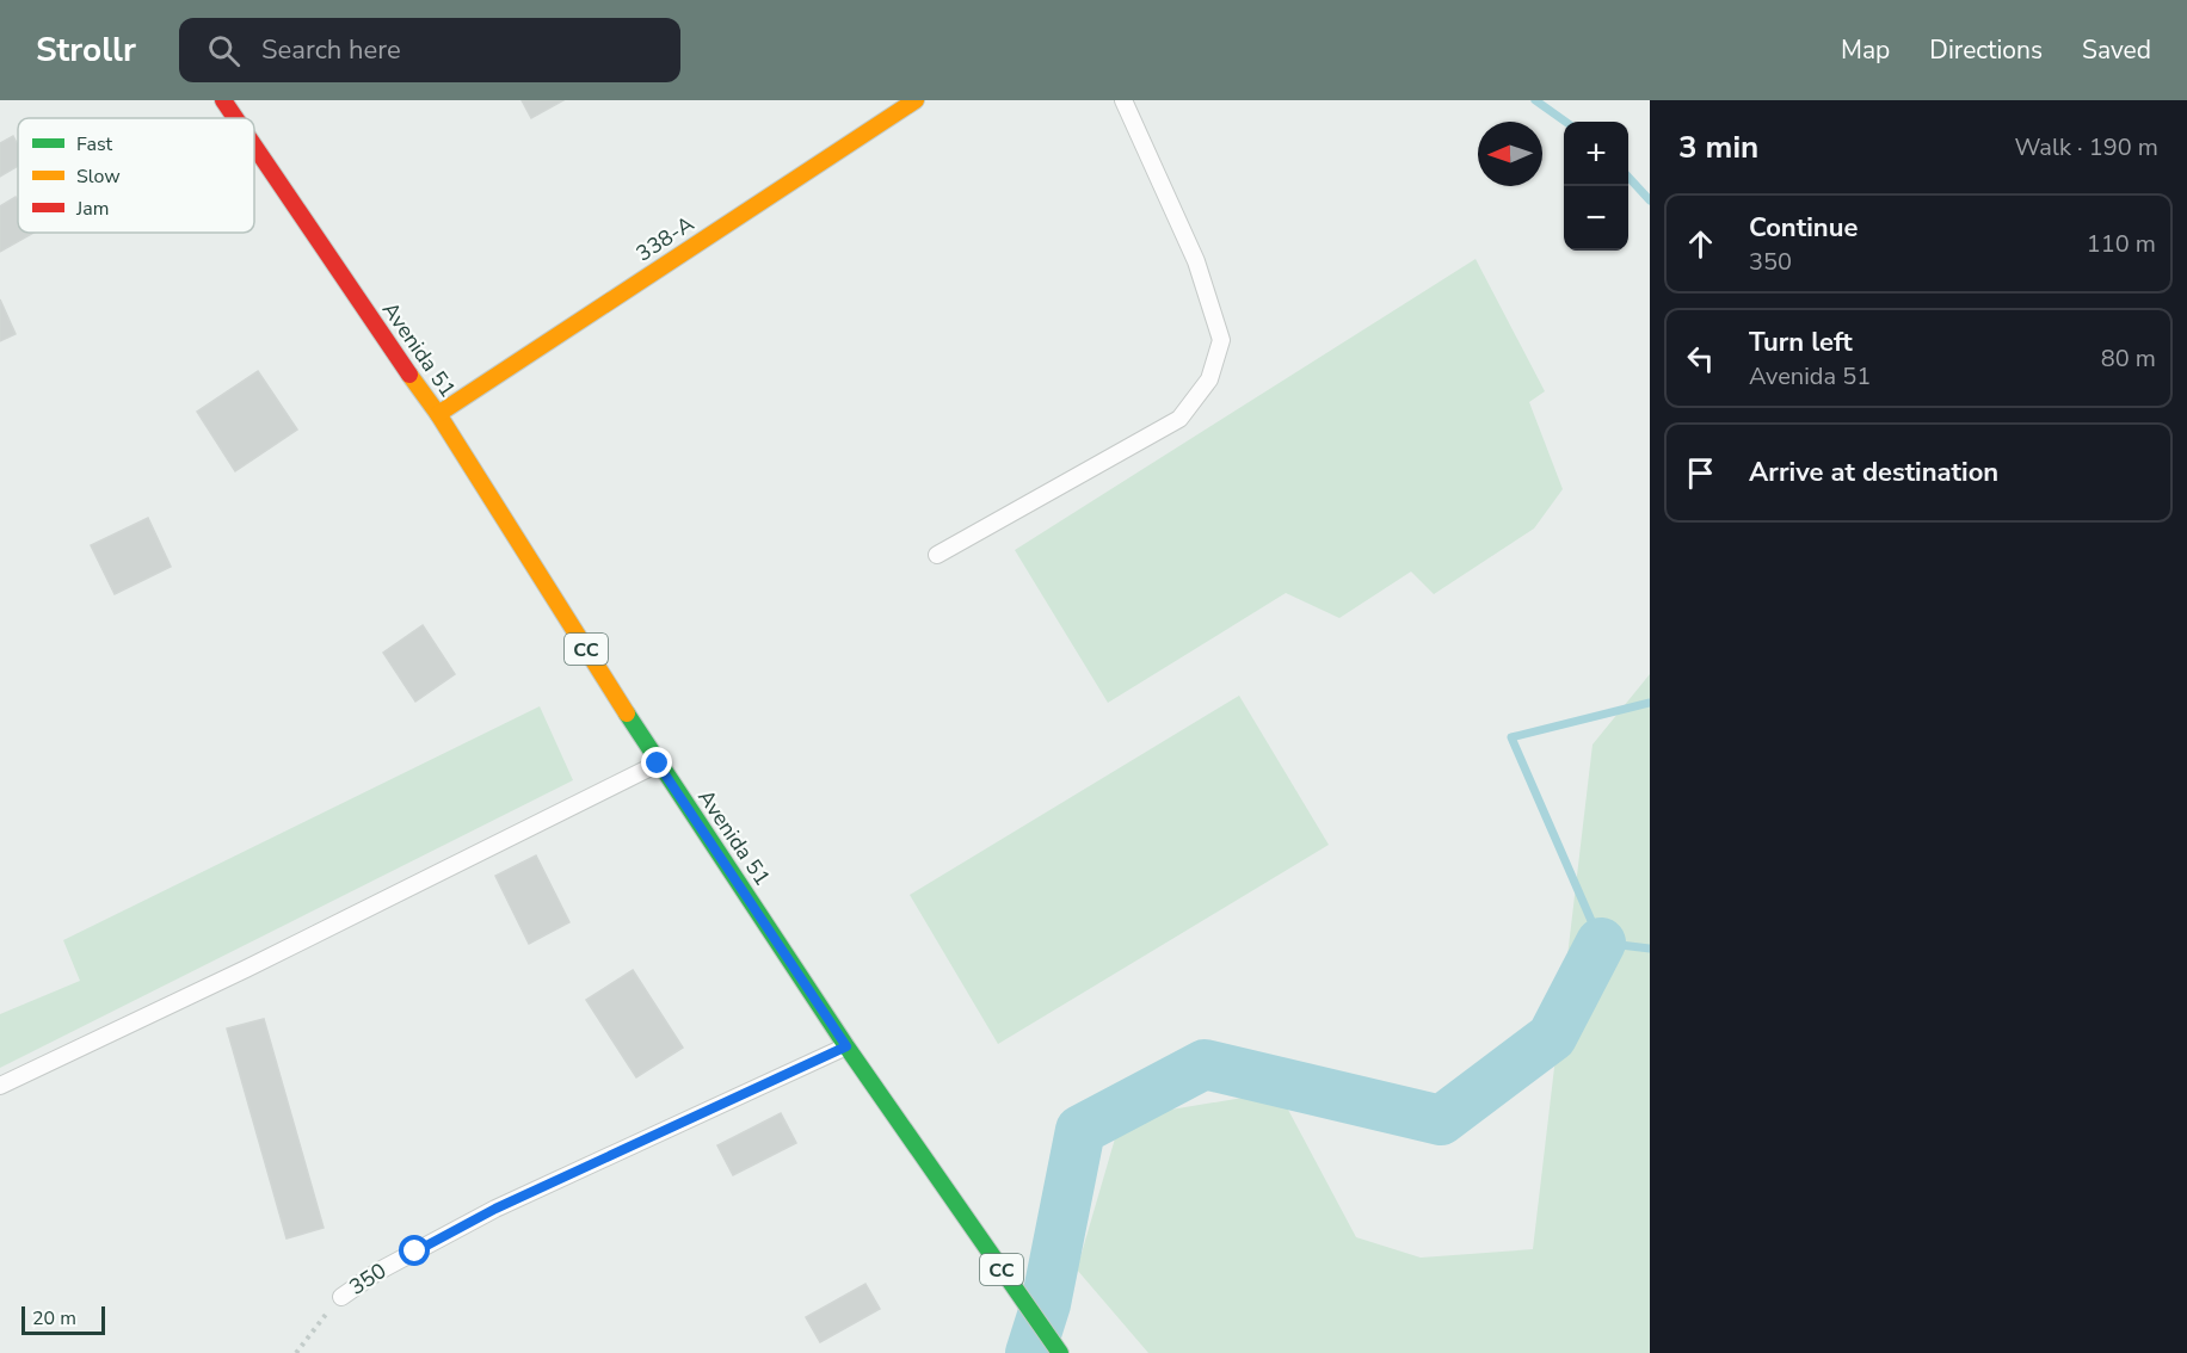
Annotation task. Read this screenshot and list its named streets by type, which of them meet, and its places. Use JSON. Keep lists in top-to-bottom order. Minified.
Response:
{"streets":{"main road":["338-A","Avenida 51","CC"],"lane":["350"]},"crossings":[["338-A","Avenida 51"],["Avenida 51","350"]],"legend":["Fast","Slow","Jam"],"scale_bar":"20 m","north":"left","page":{"header":"Strollr","search":"Search here","nav":["Map","Directions","Saved"],"heading":["3 min","Walk · 190 m"],"map_buttons":["+","−"],"list":[["Continue","350","110 m"],["Turn left","Avenida 51","80 m"],"Arrive at destination"],"scale":"20 m"}}
